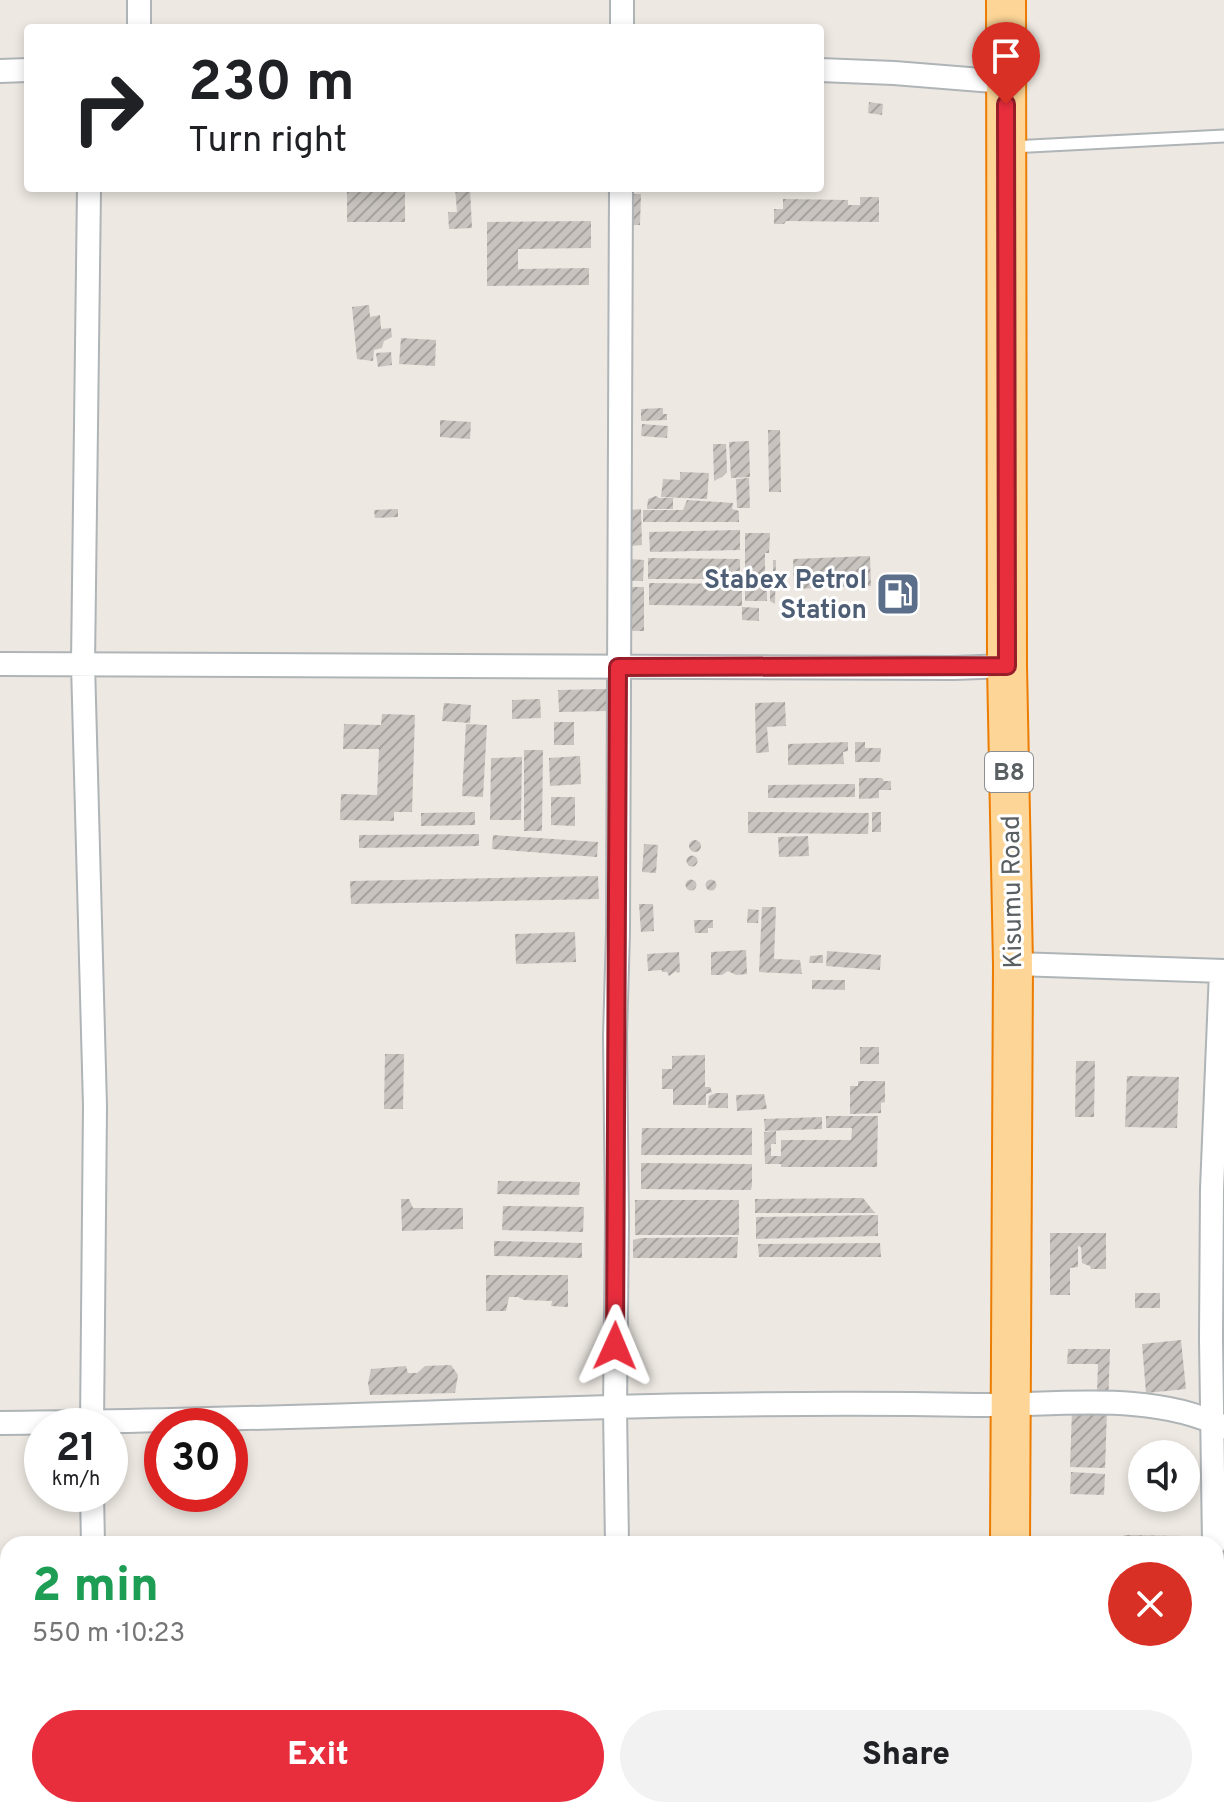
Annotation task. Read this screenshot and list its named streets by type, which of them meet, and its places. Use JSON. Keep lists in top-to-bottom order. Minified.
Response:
{"streets":{"highway":["B8","Kisumu Road"]},"places":{"fuel station":["Stabex Petrol Station"]},"page":{"turn":["230 m","Turn right"],"speed":"21 km/h","limit":"30","heading":["2 min","550 m · 10:23"],"buttons":["Exit","Share"]}}
